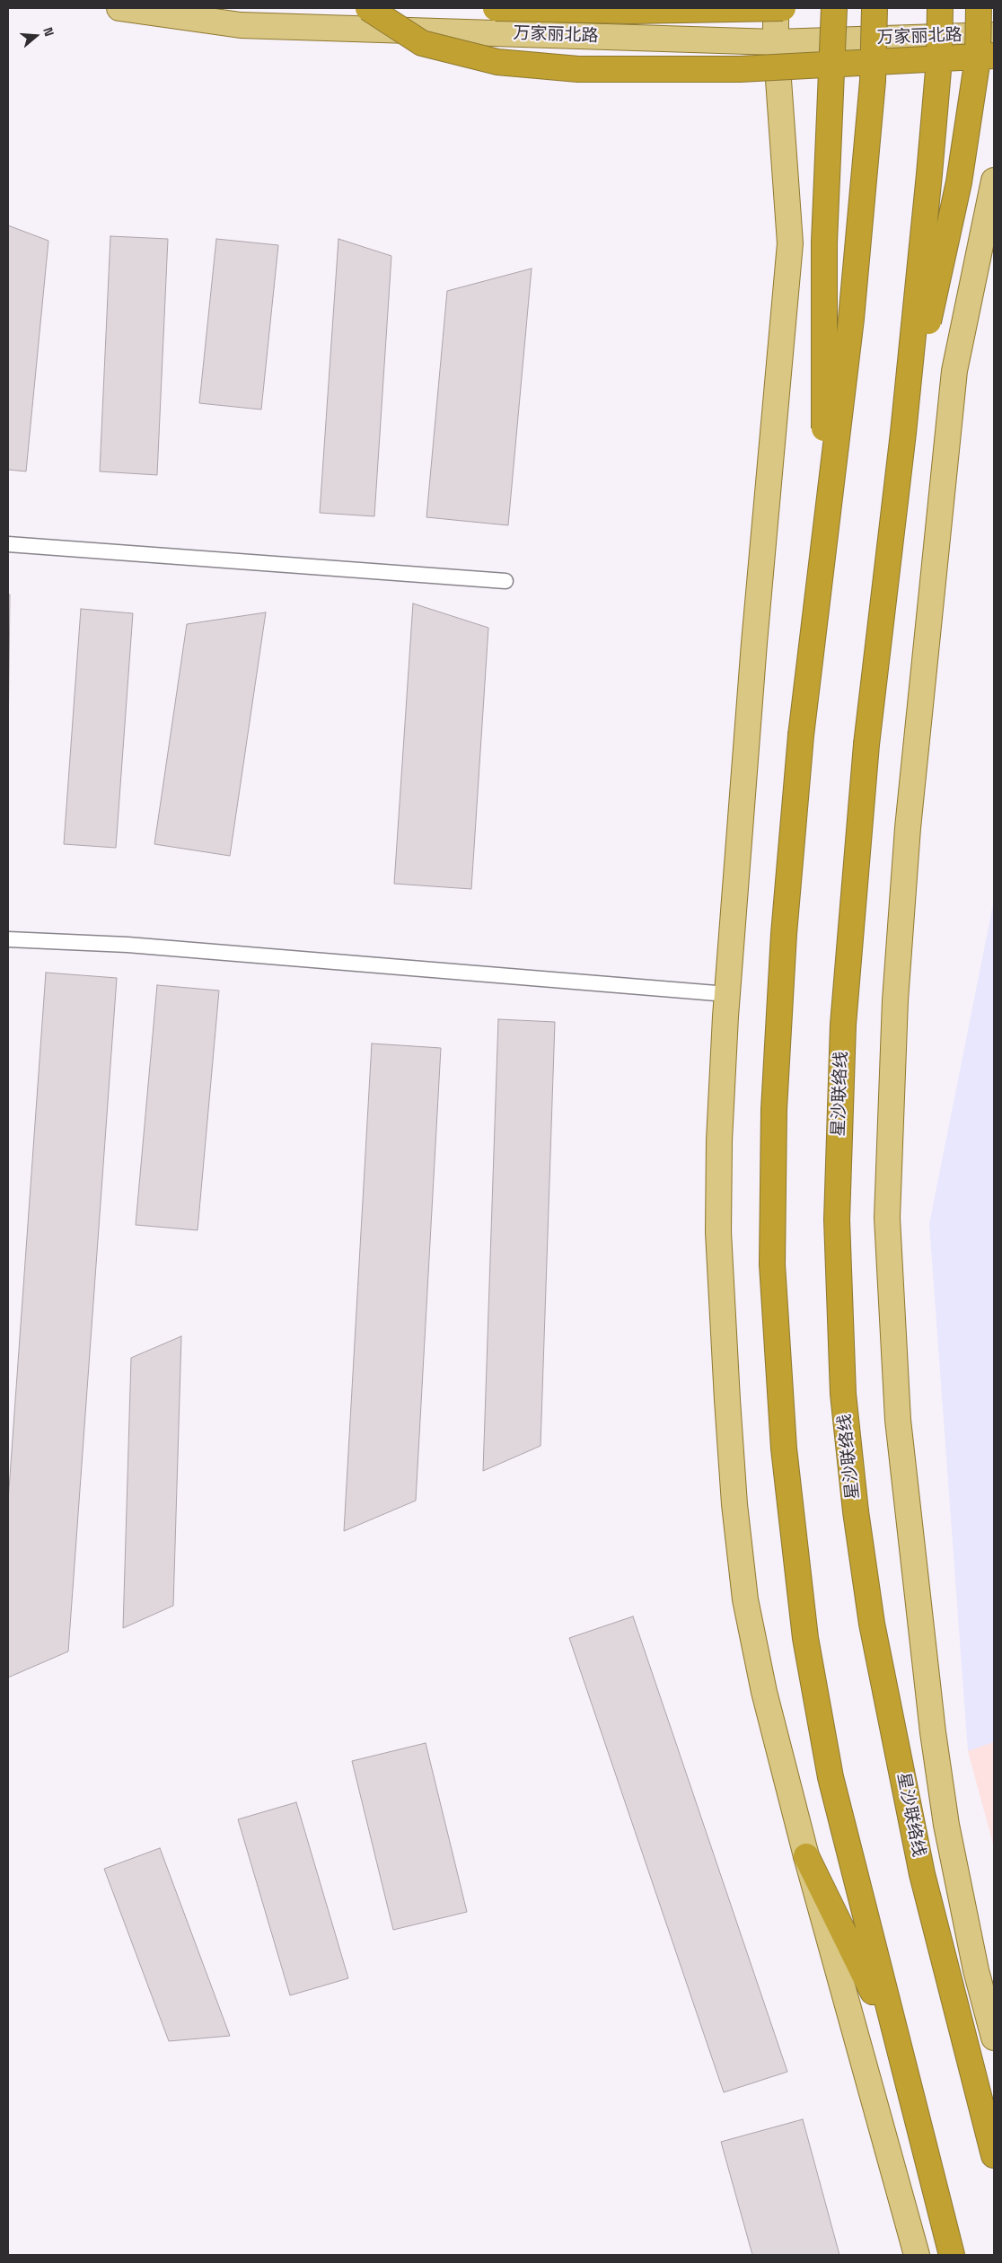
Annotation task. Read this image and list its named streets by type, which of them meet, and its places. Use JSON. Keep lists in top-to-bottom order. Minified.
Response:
{"streets":{"highway":["星沙联络线"],"main road":["万家丽北路"]},"north":"right"}
